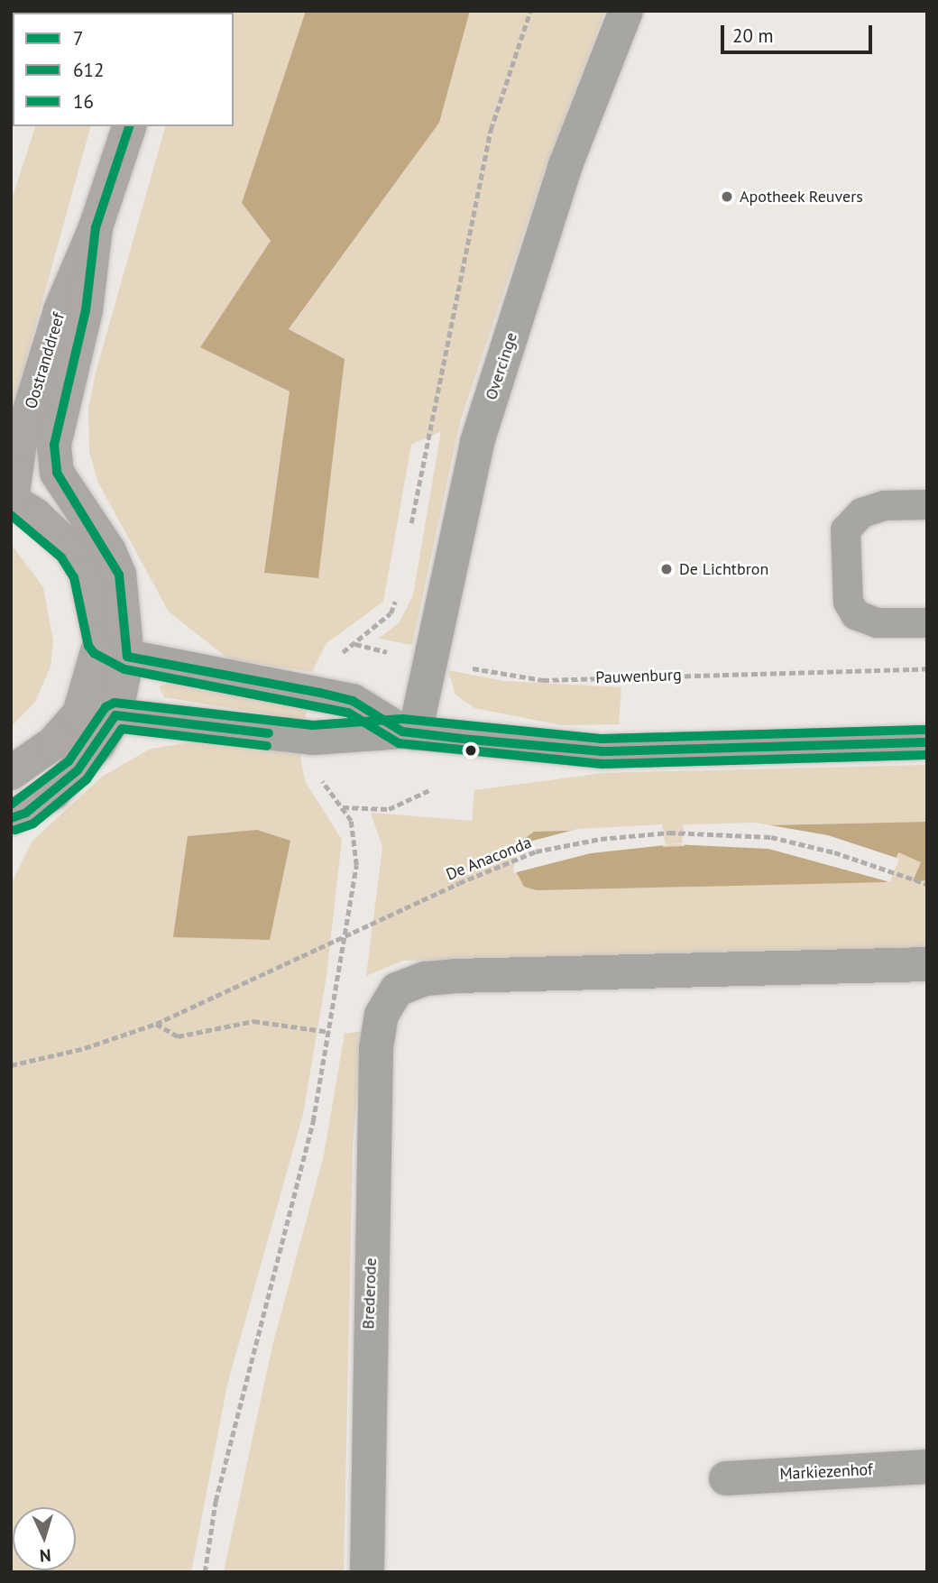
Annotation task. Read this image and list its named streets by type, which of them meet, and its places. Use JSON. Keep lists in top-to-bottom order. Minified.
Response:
{"streets":{"main road":["Oostranddreef"],"street":["Overcinge","Brederode","Markiezenhof"],"path":["Pauwenburg","De Anaconda"]},"crossings":[["Overcinge","Pauwenburg"]],"places":["Apotheek Reuvers","De Lichtbron"],"lines":["transit line 7","transit line 612","transit line 16"],"legend":["7","612","16"],"scale_bar":"20 m","north":"bottom"}
